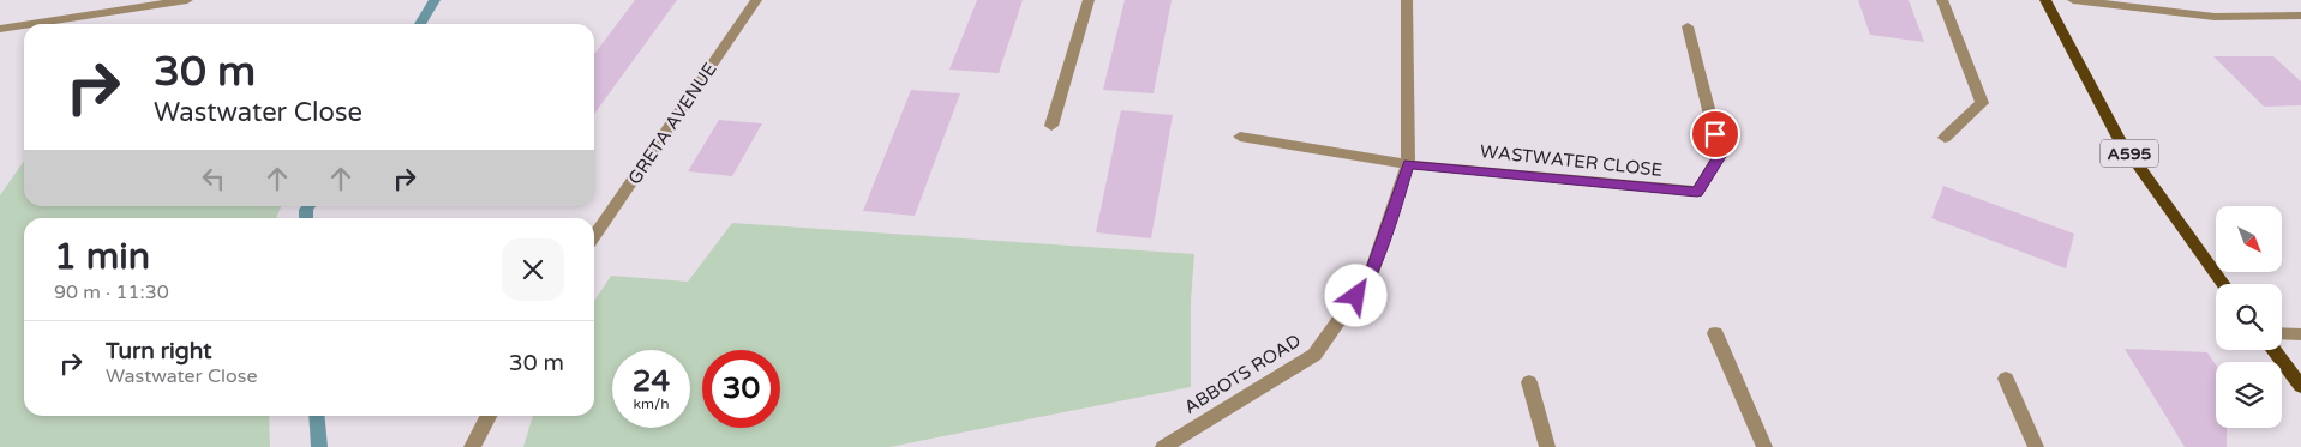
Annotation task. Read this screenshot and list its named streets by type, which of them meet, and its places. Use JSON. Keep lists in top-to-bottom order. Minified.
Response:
{"streets":{"main road":["A595"],"street":["GRETA AVENUE","WASTWATER CLOSE","ABBOTS ROAD"]},"crossings":[["WASTWATER CLOSE","ABBOTS ROAD"]],"north":"bottom right","page":{"turn":["30 m","Wastwater Close"],"heading":["1 min","90 m · 11:30"],"list":[{"name":"Turn right","note":"Wastwater Close","value":"30 m"}],"speed":"24 km/h","limit":"30"}}
